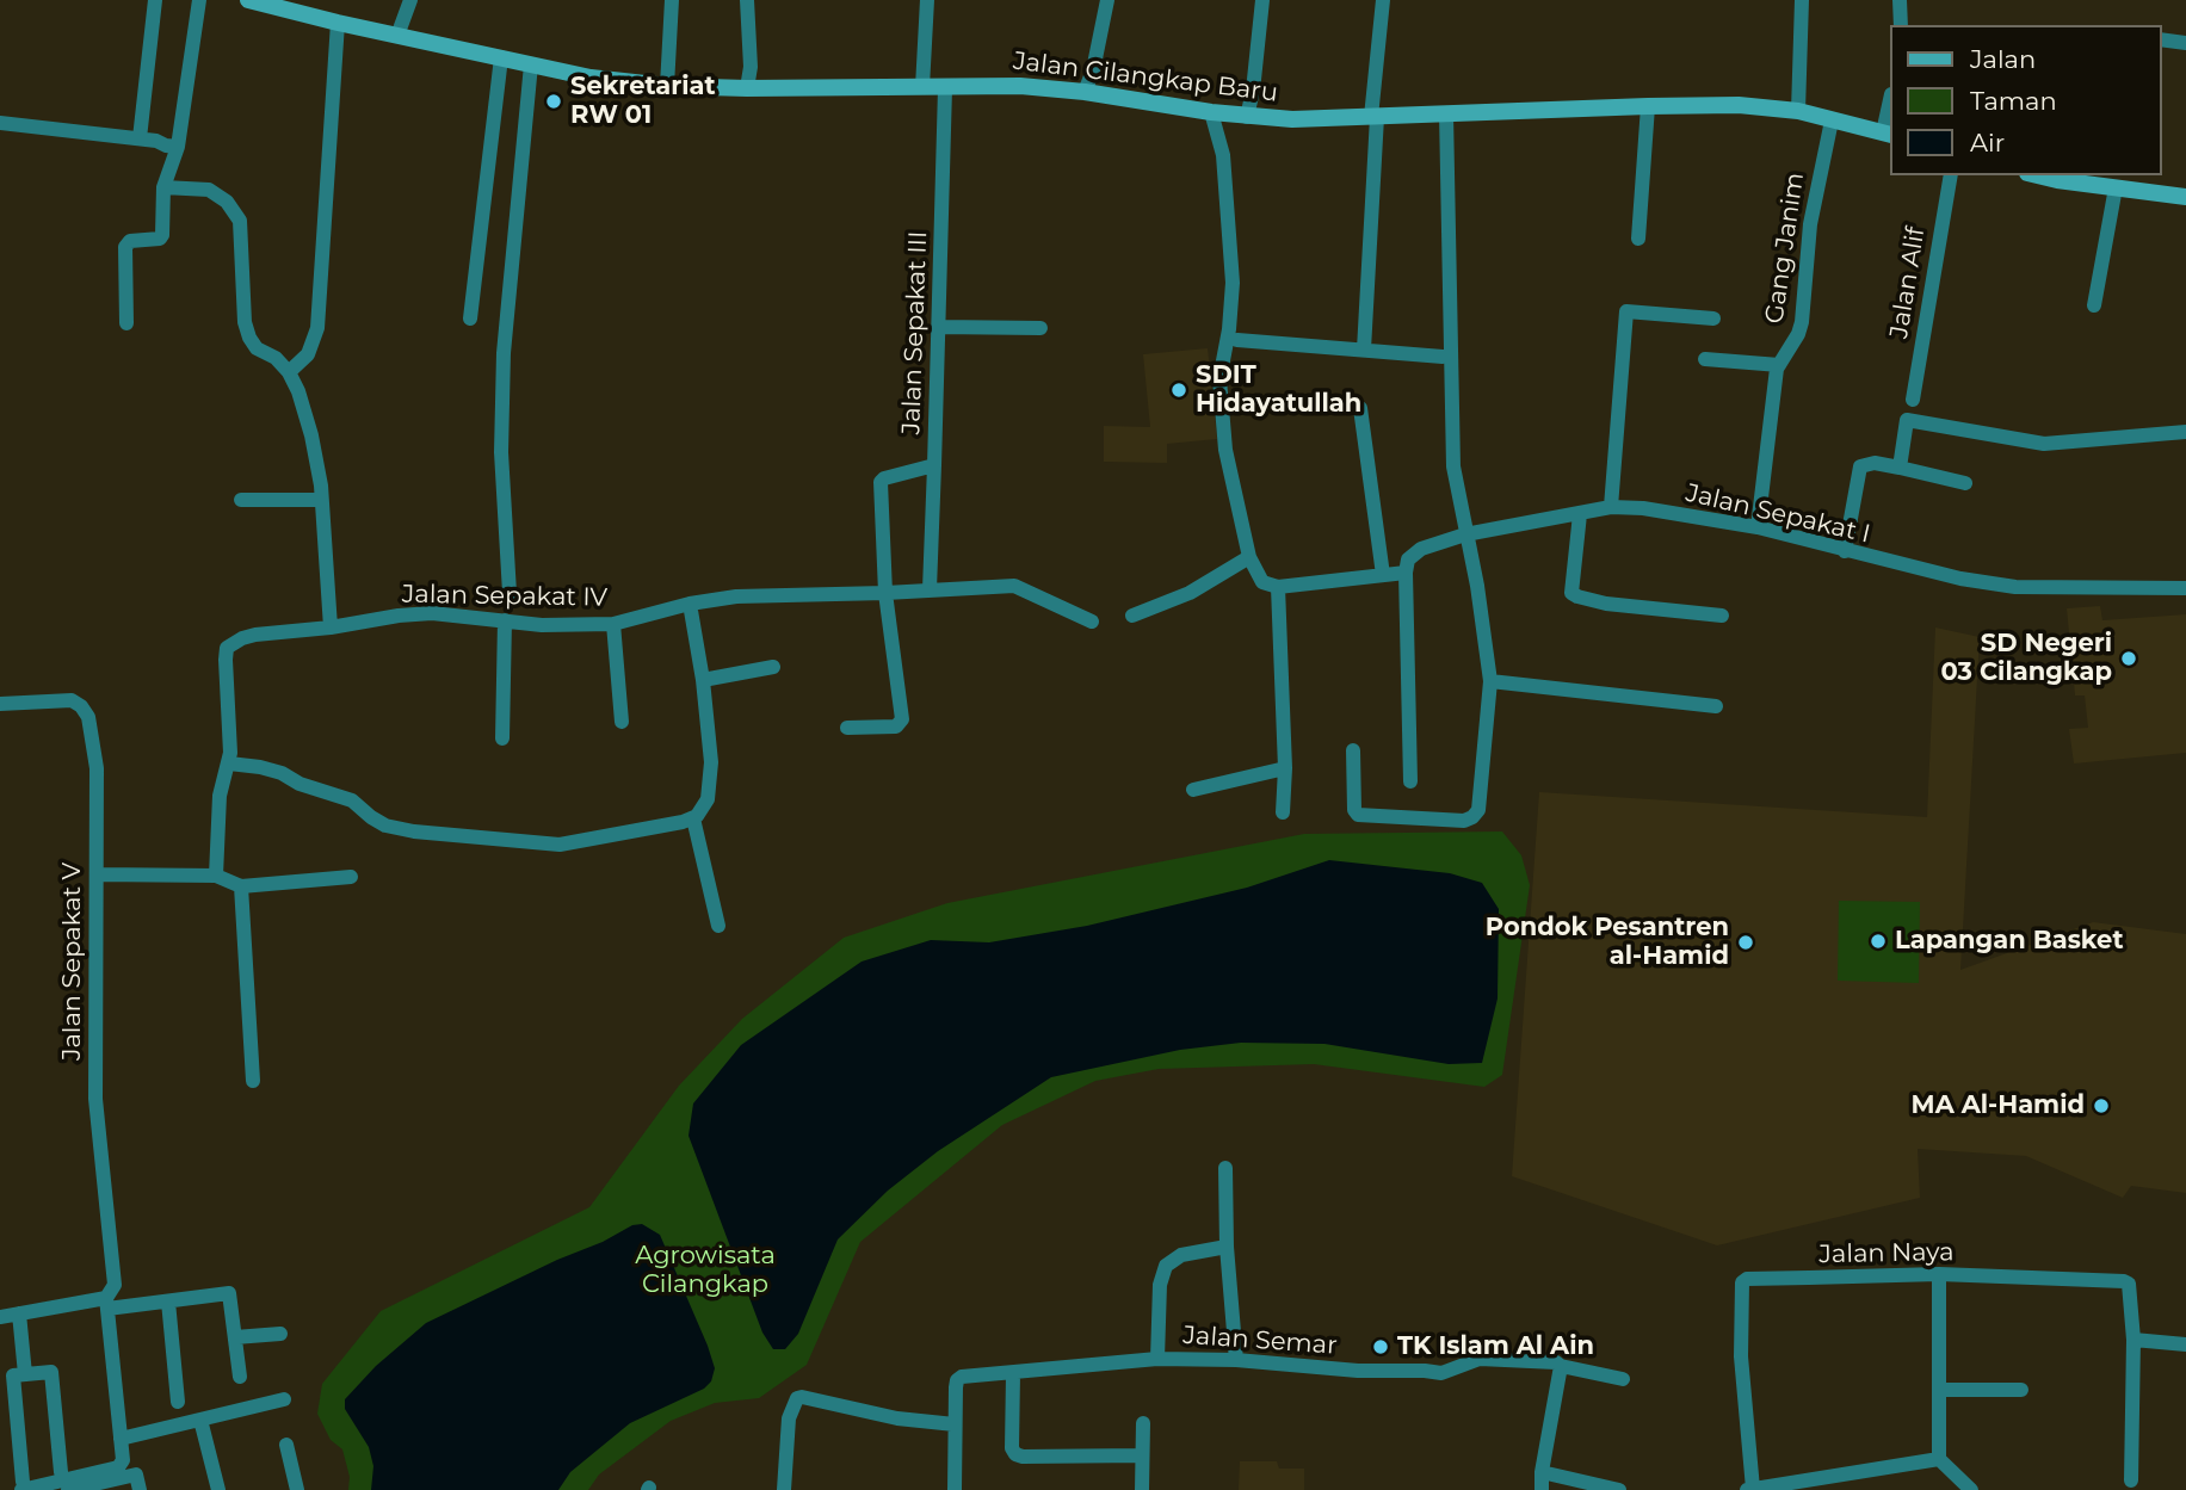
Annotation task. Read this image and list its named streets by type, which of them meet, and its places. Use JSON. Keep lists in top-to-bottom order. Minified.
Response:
{"streets":{"street":["Jalan Cilangkap Baru","Gang Janim","Jalan Alif","Jalan Sepakat III","Jalan Sepakat I","Jalan Sepakat IV","Jalan Sepakat V","Jalan Naya","Jalan Semar"]},"crossings":[["Jalan Cilangkap Baru","Gang Janim"],["Jalan Cilangkap Baru","Jalan Sepakat III"],["Gang Janim","Jalan Sepakat I"]],"parks":["Agrowisata Cilangkap"],"places":["Sekretariat RW 01","SDIT Hidayatullah","SD Negeri 03 Cilangkap","Lapangan Basket","Pondok Pesantren al-Hamid","MA Al-Hamid","TK Islam Al Ain"],"legend":["Jalan","Taman","Air"]}
